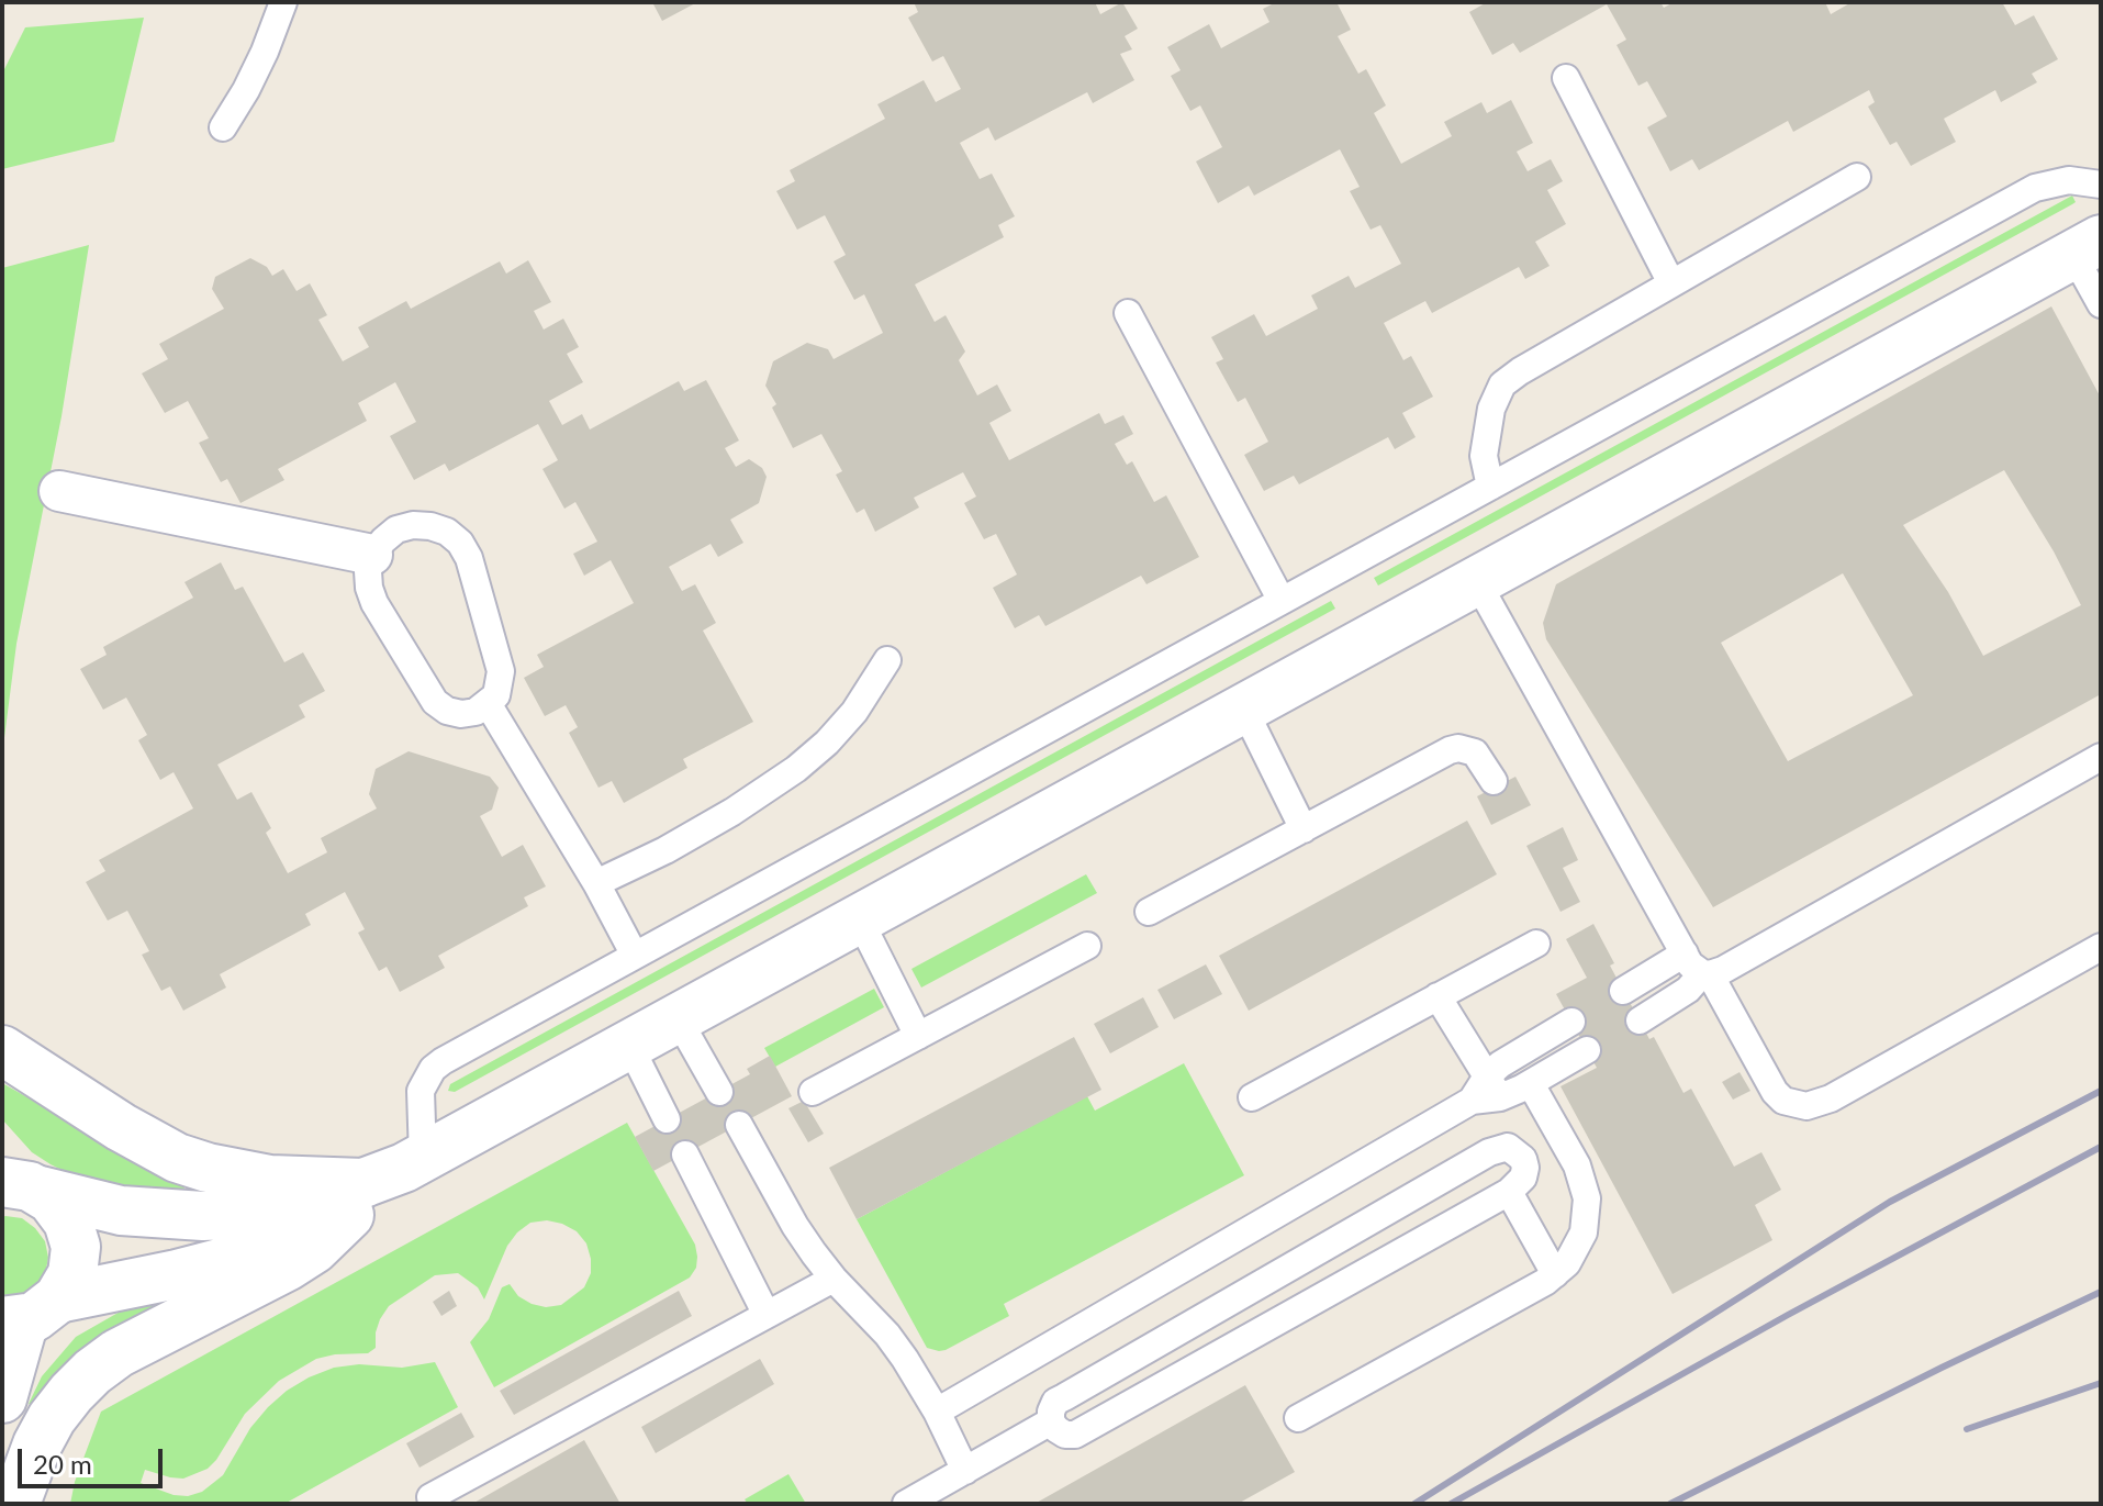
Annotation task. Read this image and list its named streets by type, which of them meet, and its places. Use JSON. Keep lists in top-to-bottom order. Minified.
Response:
{"scale_bar":"20 m"}
